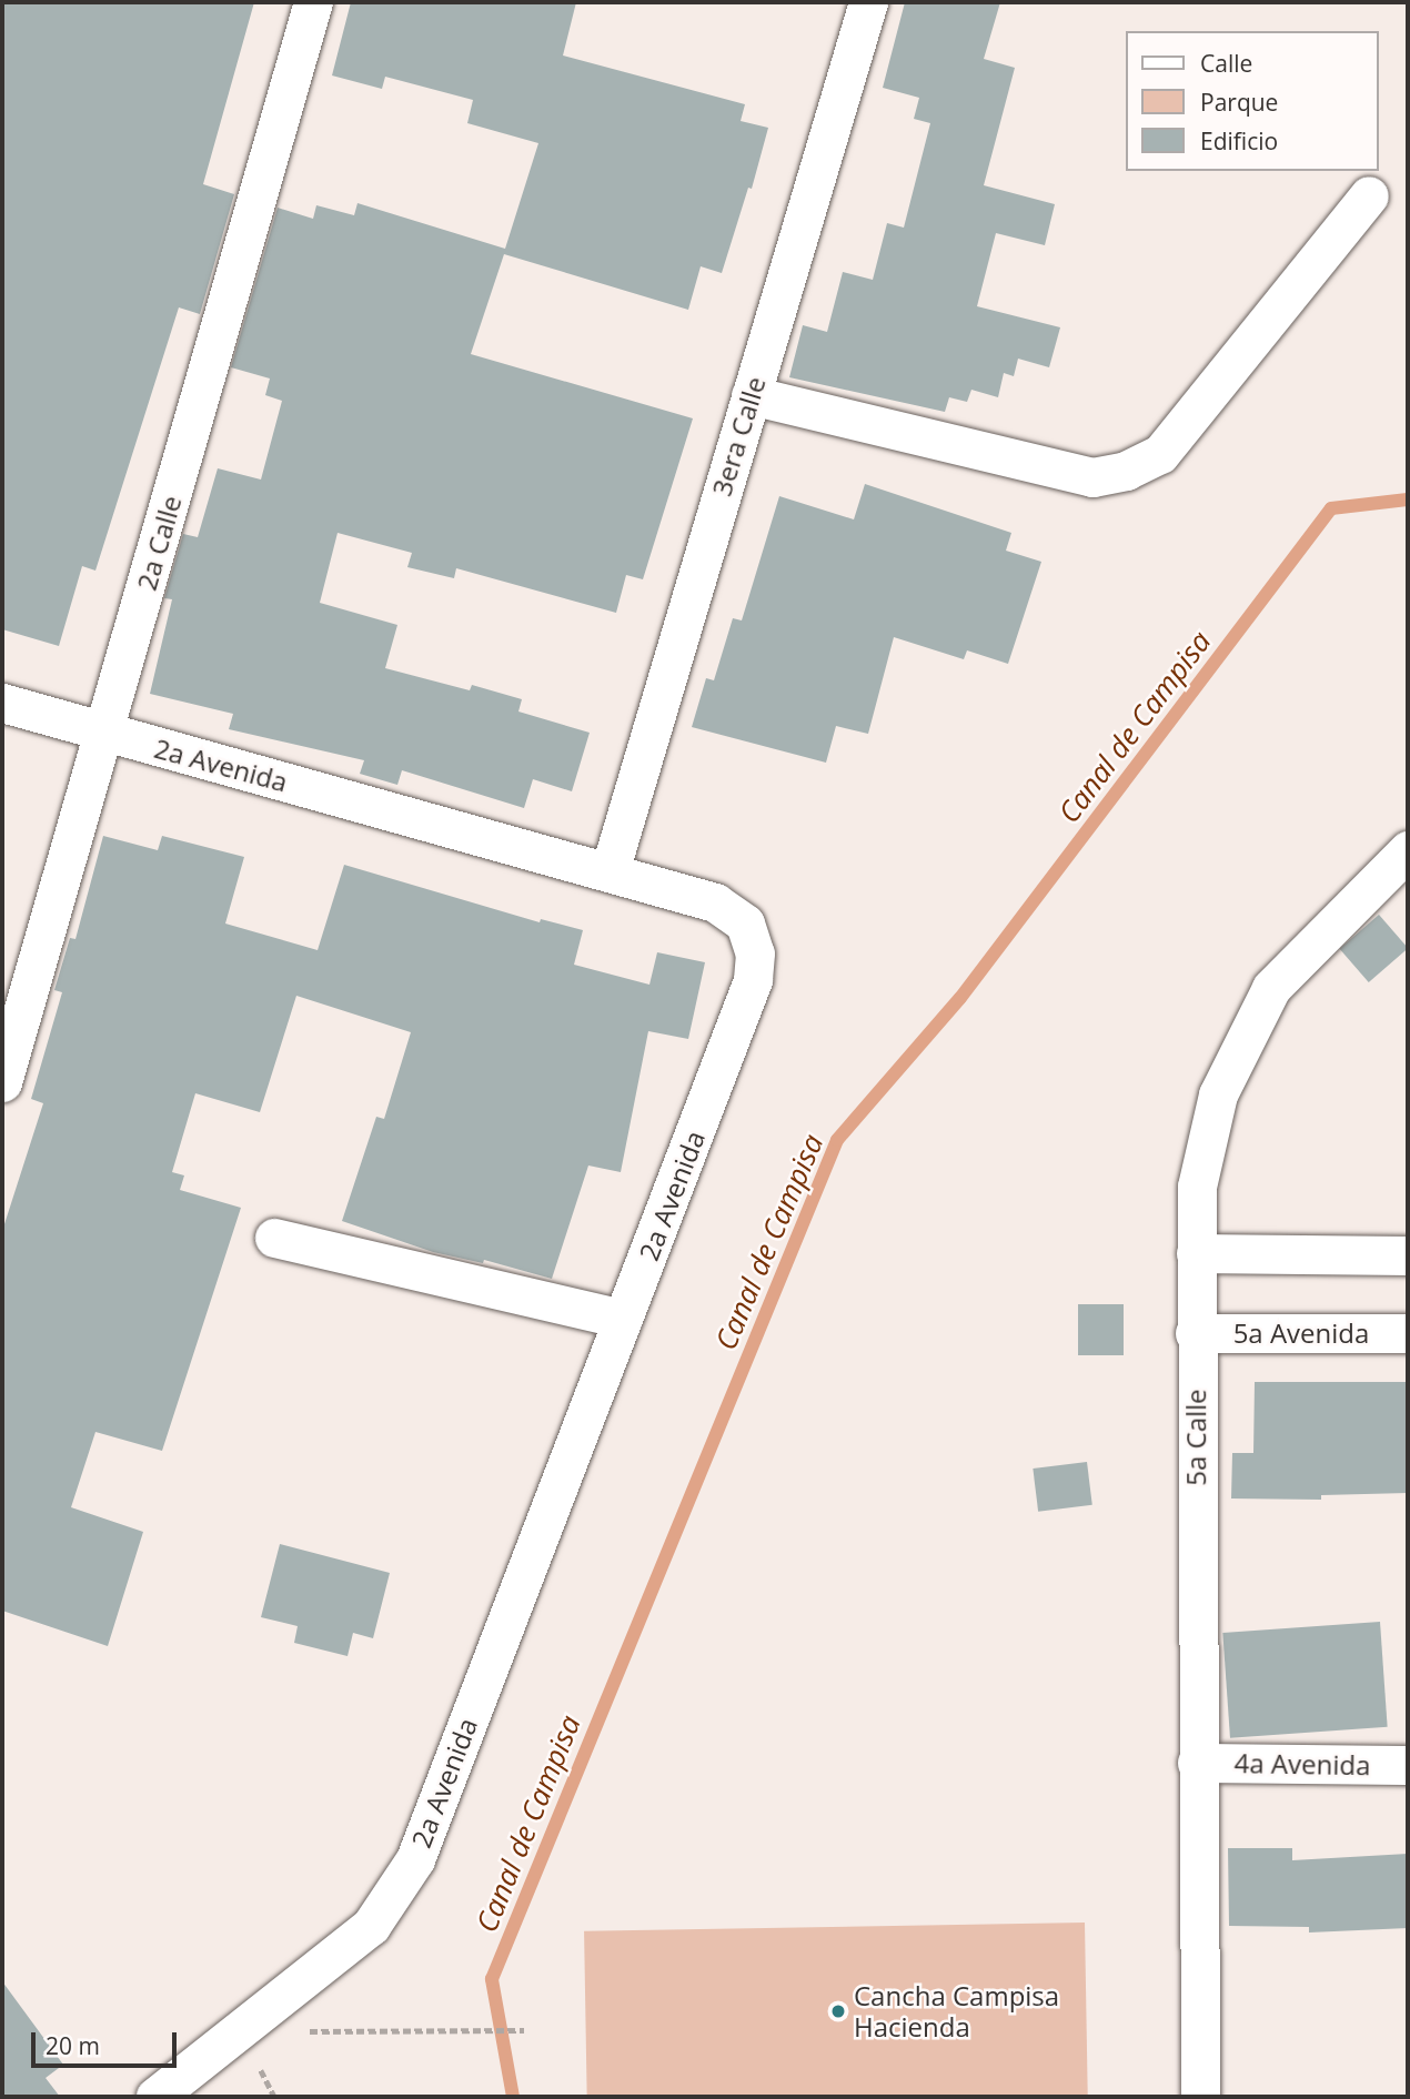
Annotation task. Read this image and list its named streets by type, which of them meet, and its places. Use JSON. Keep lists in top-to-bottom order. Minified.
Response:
{"streets":{"street":["3era Calle","2a Calle","2a Avenida","5a Avenida","5a Calle","4a Avenida"]},"crossings":[["3era Calle","2a Avenida"],["2a Calle","2a Avenida"],["5a Avenida","5a Calle"],["5a Calle","4a Avenida"]],"water":["Canal de Campisa"],"places":["Cancha Campisa Hacienda"],"legend":["Calle","Parque","Edificio"],"scale_bar":"20 m"}
